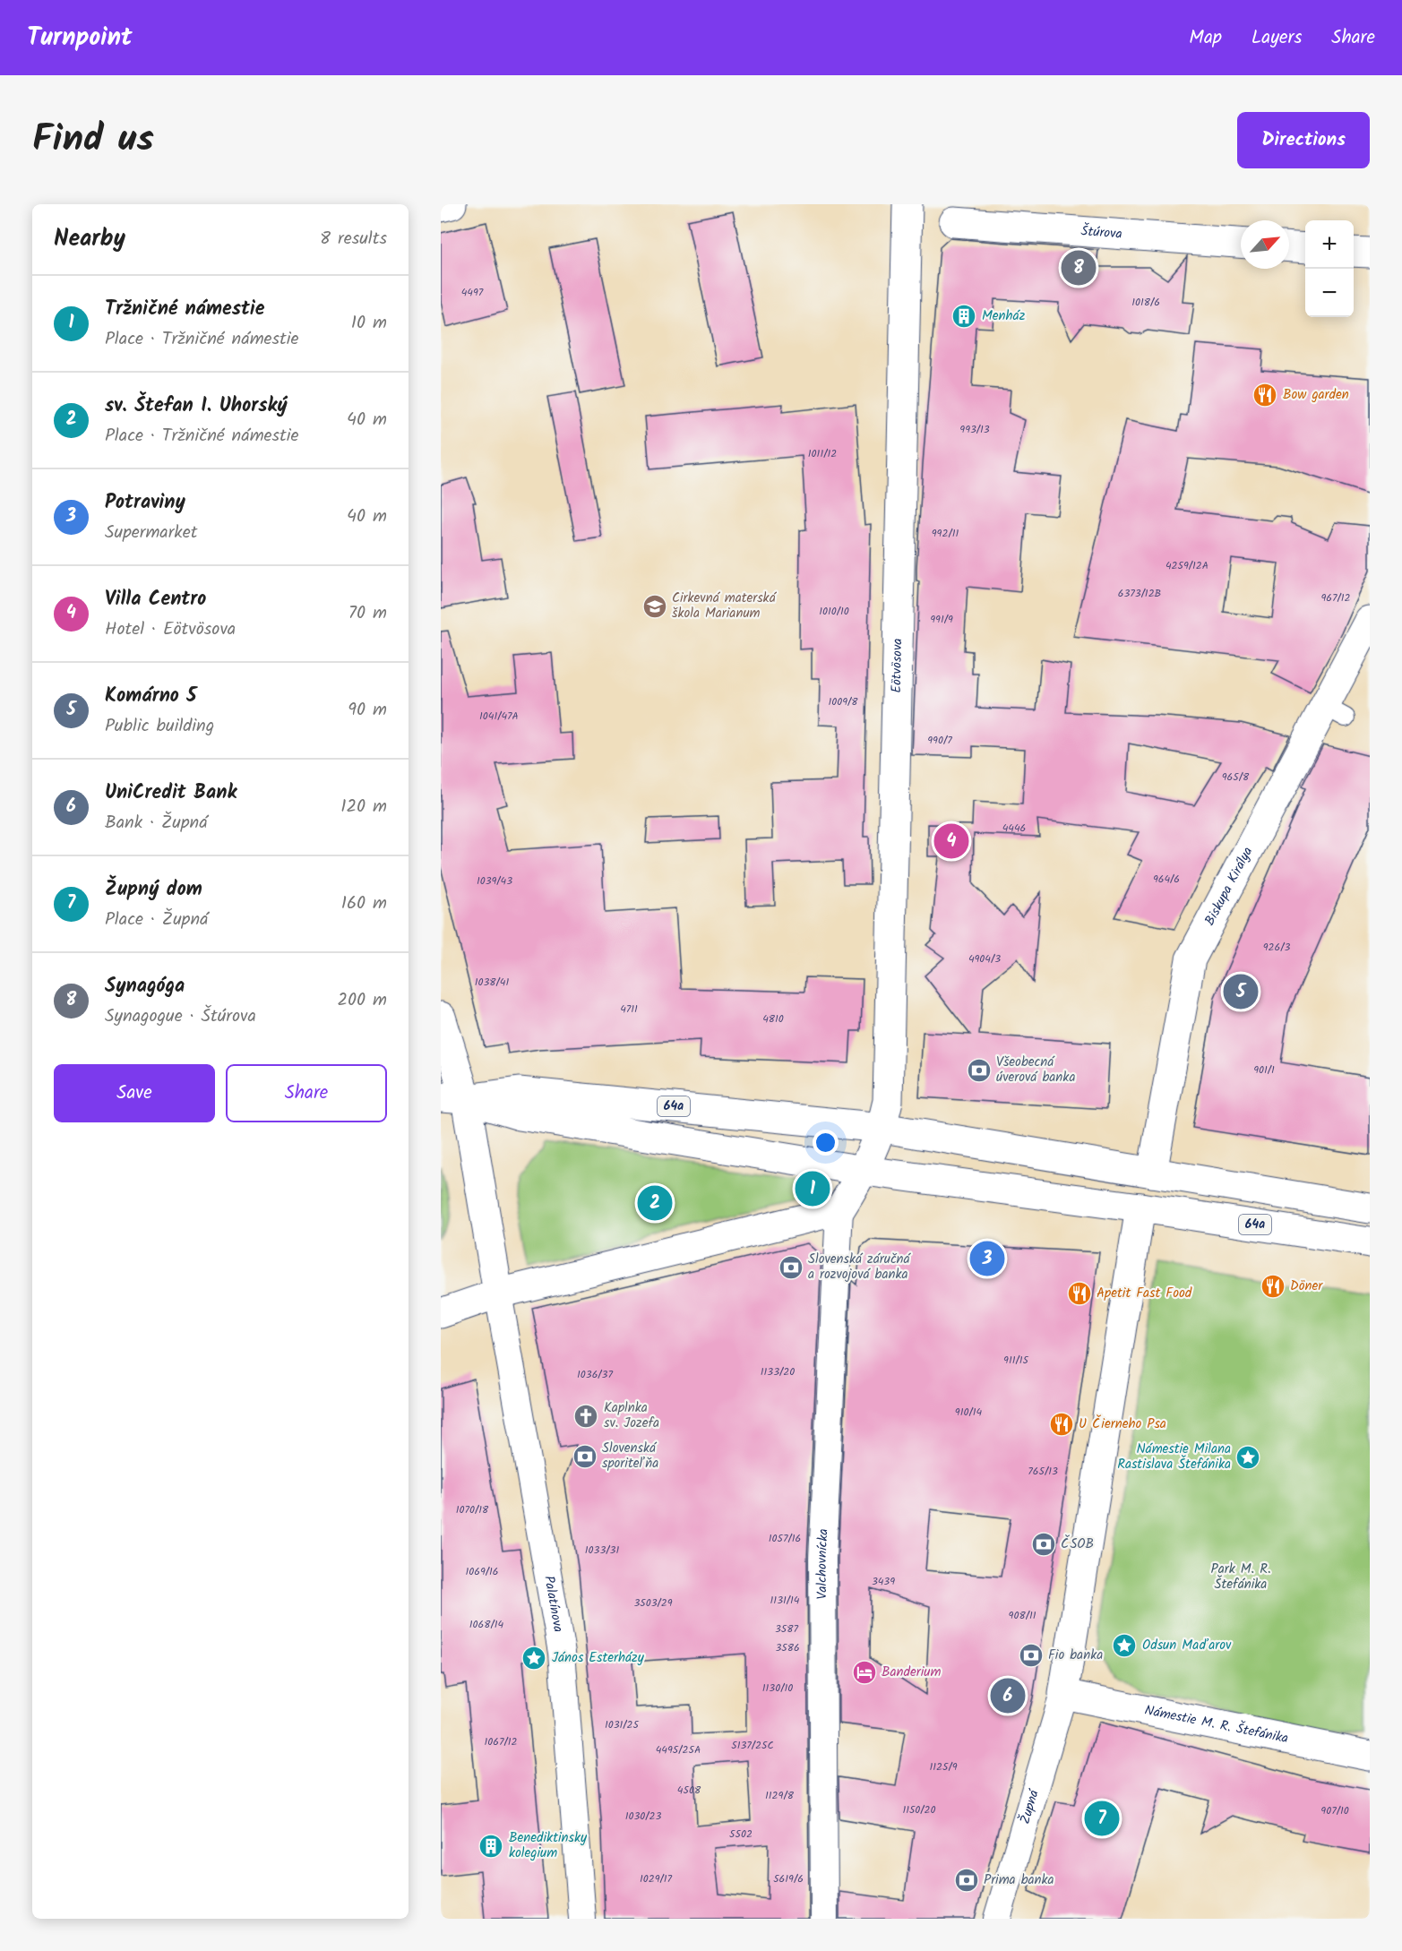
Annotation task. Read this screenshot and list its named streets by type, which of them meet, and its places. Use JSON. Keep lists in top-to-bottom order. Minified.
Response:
{"streets":{"street":["Štúrova","Eötvösova","Biskupa Királya","64a","Valchovnícka","Palatínova","Námestie M. R. Štefánika","Župná"]},"crossings":[["Eötvösova","64a"],["Eötvösova","Valchovnícka"],["Biskupa Királya","64a"],["Biskupa Királya","Námestie M. R. Štefánika"],["Biskupa Királya","Župná"],["Námestie M. R. Štefánika","Župná"]],"parks":["Park M. R. Štefánika"],"places":{"building":["Menház","Benediktinsky kolegium"],"restaurant":["Bow garden","Döner","Apetit Fast Food","U Čierneho Psa"],"school or university":["Cirkevná materská škola Marianum"],"bank":["Všeobecná úverová banka","Slovenská záručná a rozvojová banka","Slovenská sporiteľňa","ČSOB","Fio banka","Prima banka"],"church":["Kaplnka sv. Jozefa"],"place":["Námestie Milana Rastislava Štefánika","Odsun Maďarov","János Esterházy"],"hotel":["Banderium"]},"house_numbers":["4497","1018/6","993/13","1011/12","992/11","4259/12A","6373/12B","967/12","1010/10","991/9","1009/8","1041/47A","990/7","965/8","4446","964/6","1039/43","926/3","4904/3","1038/41","4711","4810","901/1","911/15","1133/20","1036/37","910/14","765/13","1070/18","1057/16","1033/31","1069/16","3439","1131/14","3503/29","908/11","1068/14","3587","3586","1130/10","1031/25","1067/12","5137/25C","4495/25A","1125/9","4508","1129/8","1150/20","907/10","1030/23","5502","1029/17","5619/6"],"north":"top right","page":{"header":"Turnpoint","nav":["Map","Layers","Share"],"title":"Find us","buttons":["Directions",["Save","Share"]],"heading":["Nearby","8 results"],"map_buttons":["+","−"],"pins":["8","4","5","1","2","3","6","7"],"list":[{"mark":"1","name":"Tržničné námestie","note":"Place · Tržničné námestie","value":"10 m"},{"mark":"2","name":"sv. Štefan I. Uhorský","note":"Place · Tržničné námestie","value":"40 m"},{"mark":"3","name":"Potraviny","note":"Supermarket","value":"40 m"},{"mark":"4","name":"Villa Centro","note":"Hotel · Eötvösova","value":"70 m"},{"mark":"5","name":"Komárno 5","note":"Public building","value":"90 m"},{"mark":"6","name":"UniCredit Bank","note":"Bank · Župná","value":"120 m"},{"mark":"7","name":"Župný dom","note":"Place · Župná","value":"160 m"},{"mark":"8","name":"Synagóga","note":"Synagogue · Štúrova","value":"200 m"}]}}
